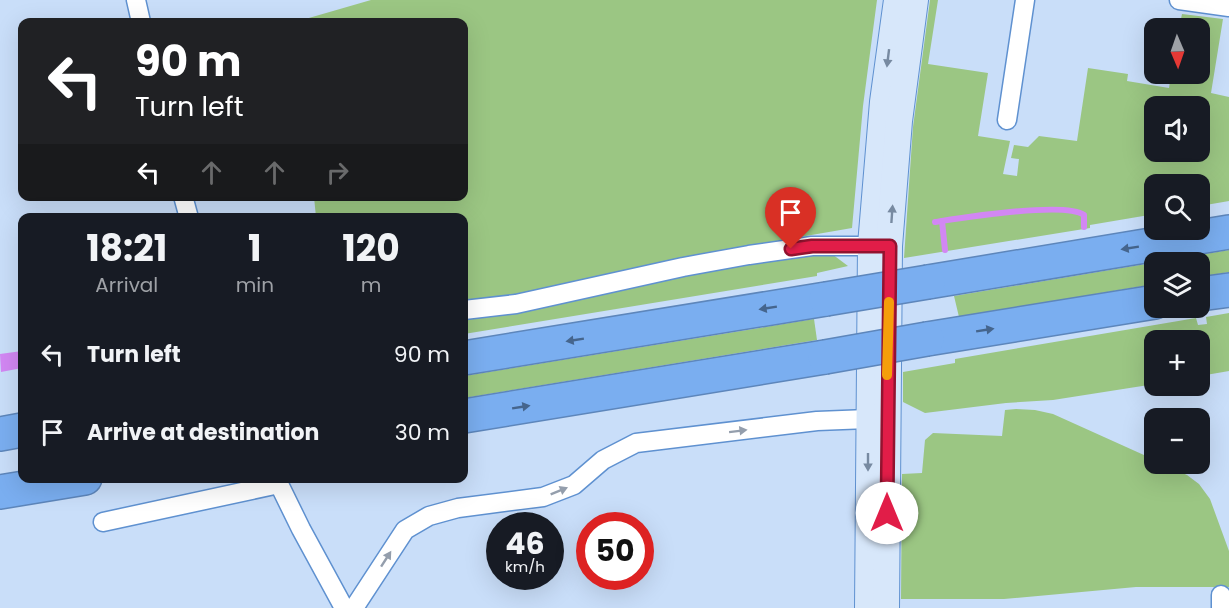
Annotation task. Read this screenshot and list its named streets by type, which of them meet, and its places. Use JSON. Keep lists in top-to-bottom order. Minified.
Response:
{"north":"bottom","page":{"map_buttons":["+","−"],"turn":["90 m","Turn left"],"eta":["18:21","Arrival","1","min","120","m"],"list":[{"name":"Turn left","value":"90 m"},{"name":"Arrive at destination","value":"30 m"}],"speed":"46 km/h","limit":"50"}}
